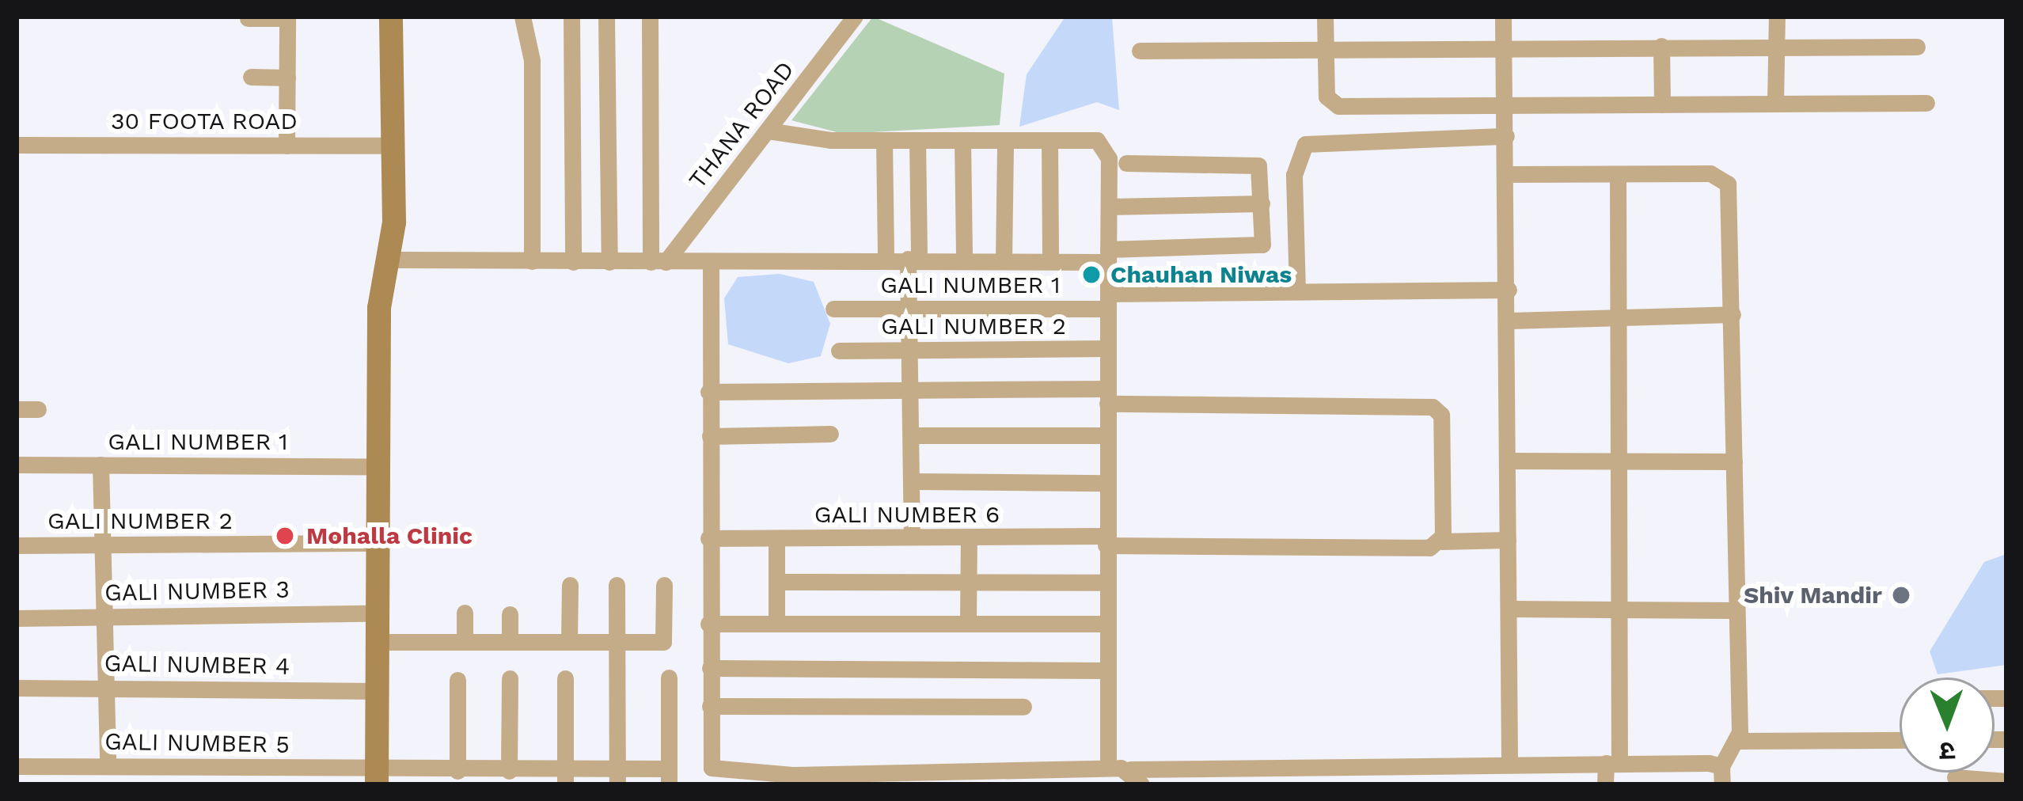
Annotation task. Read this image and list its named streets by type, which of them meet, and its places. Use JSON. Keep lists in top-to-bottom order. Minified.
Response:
{"streets":{"street":["30 FOOTA ROAD","THANA ROAD","GALI NUMBER 1","GALI NUMBER 2","GALI NUMBER 6","GALI NUMBER 3","GALI NUMBER 4","GALI NUMBER 5"]},"places":["Chauhan Niwas","Mohalla Clinic","Shiv Mandir"],"north":"bottom"}
